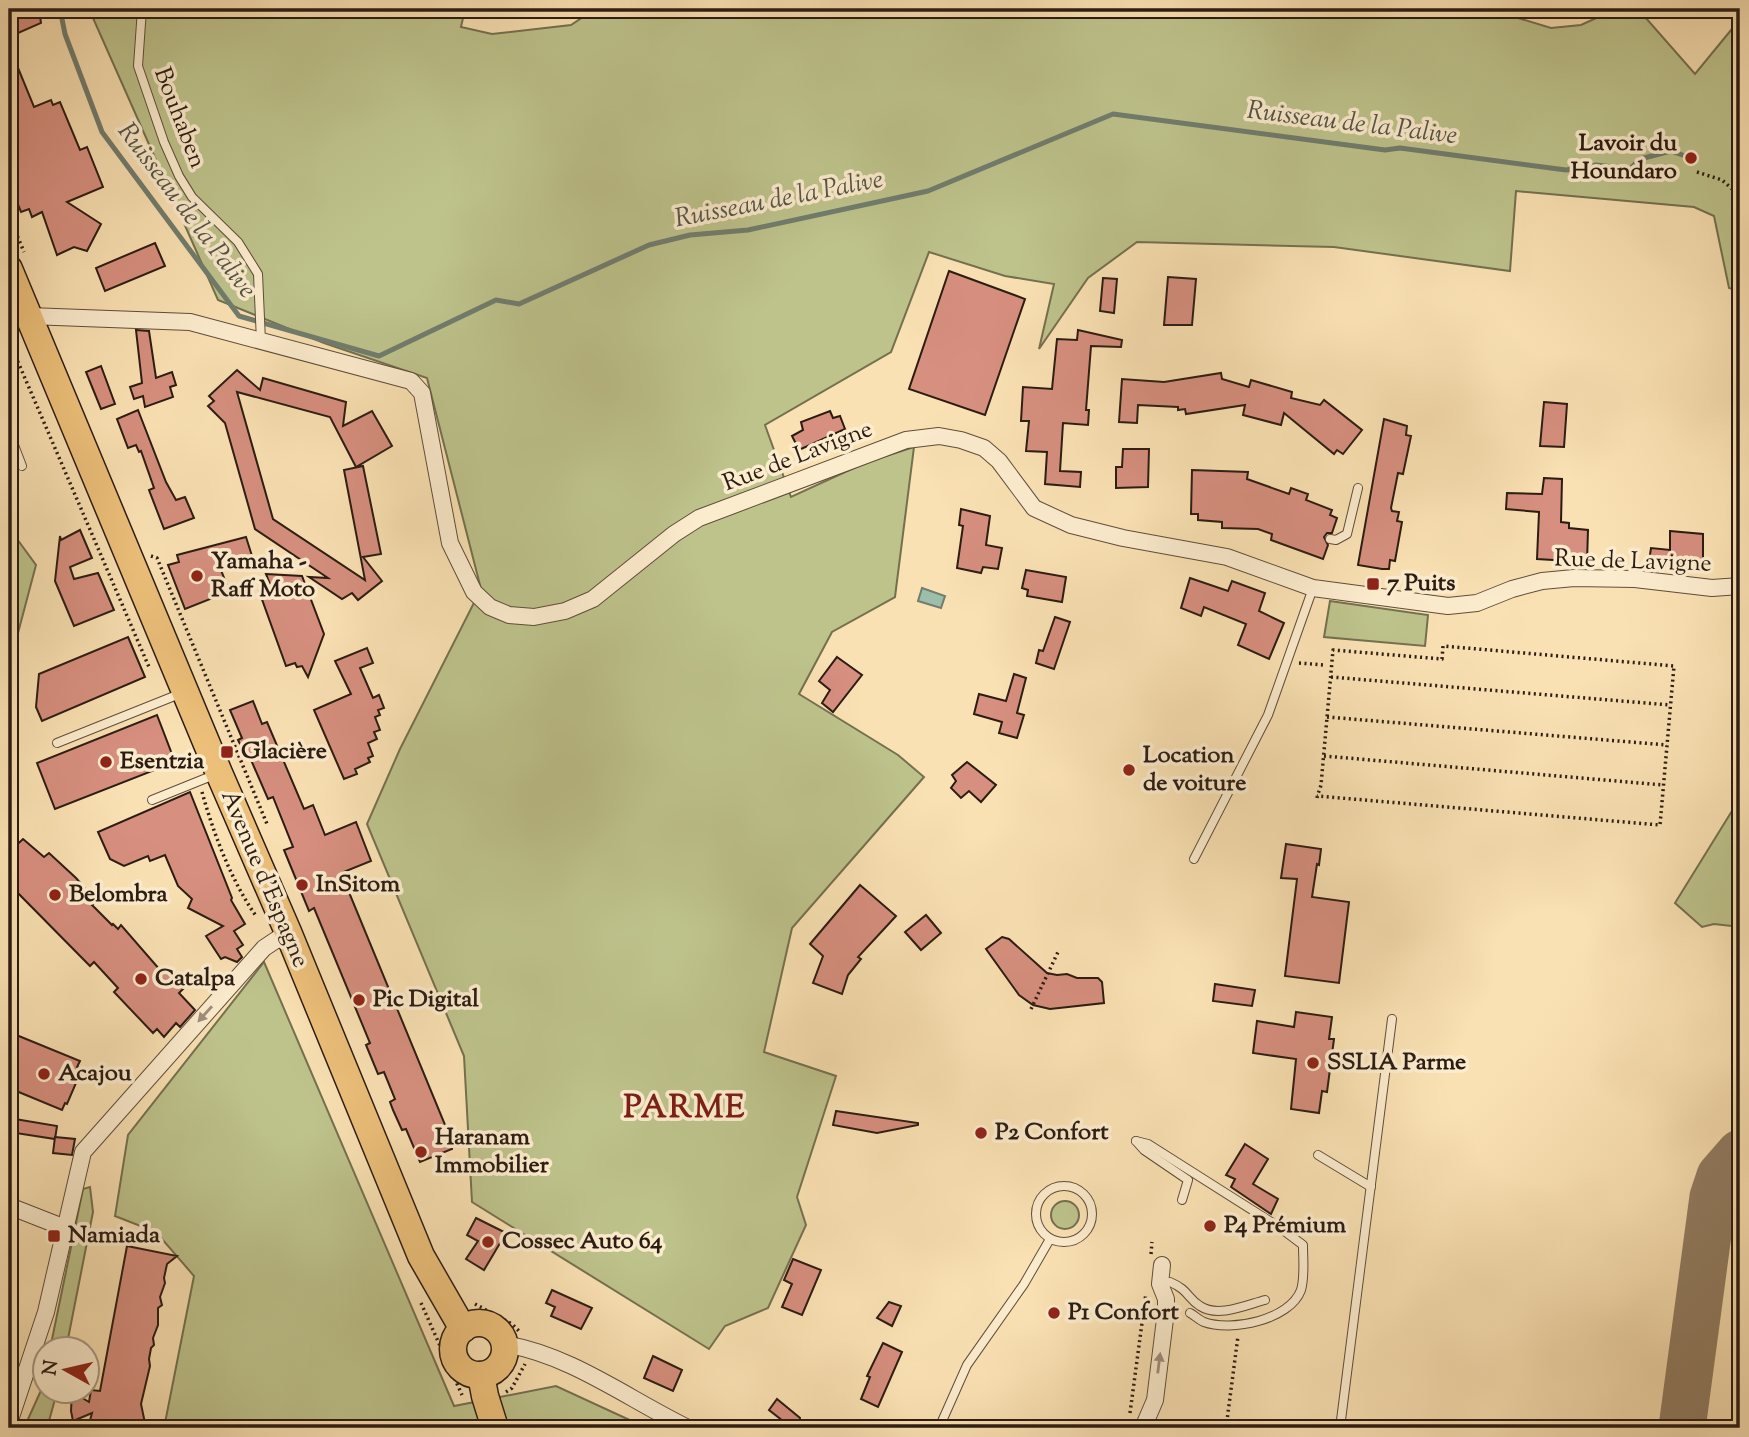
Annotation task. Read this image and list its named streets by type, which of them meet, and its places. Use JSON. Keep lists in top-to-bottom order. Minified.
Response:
{"streets":{"main road":["Avenue d'Espagne"],"street":["Rue de Lavigne"],"lane":["Bouhaben"]},"crossings":[["Bouhaben","Rue de Lavigne"],["Rue de Lavigne","Avenue d'Espagne"]],"districts":["PARME"],"water":["Ruisseau de la Palive"],"places":{"other":["Lavoir du Houndaro","Yamaha - Raff Moto","Esentzia","Location de voiture","InSitom","Belombra","Catalpa","Pic Digital","SSLIA Parme","Acajou","P2 Confort","Haranam Immobilier","P4 Prémium","Cossec Auto 64","P1 Confort"],"transit":["7 Puits","Glacière","Namiada"]},"north":"left"}
